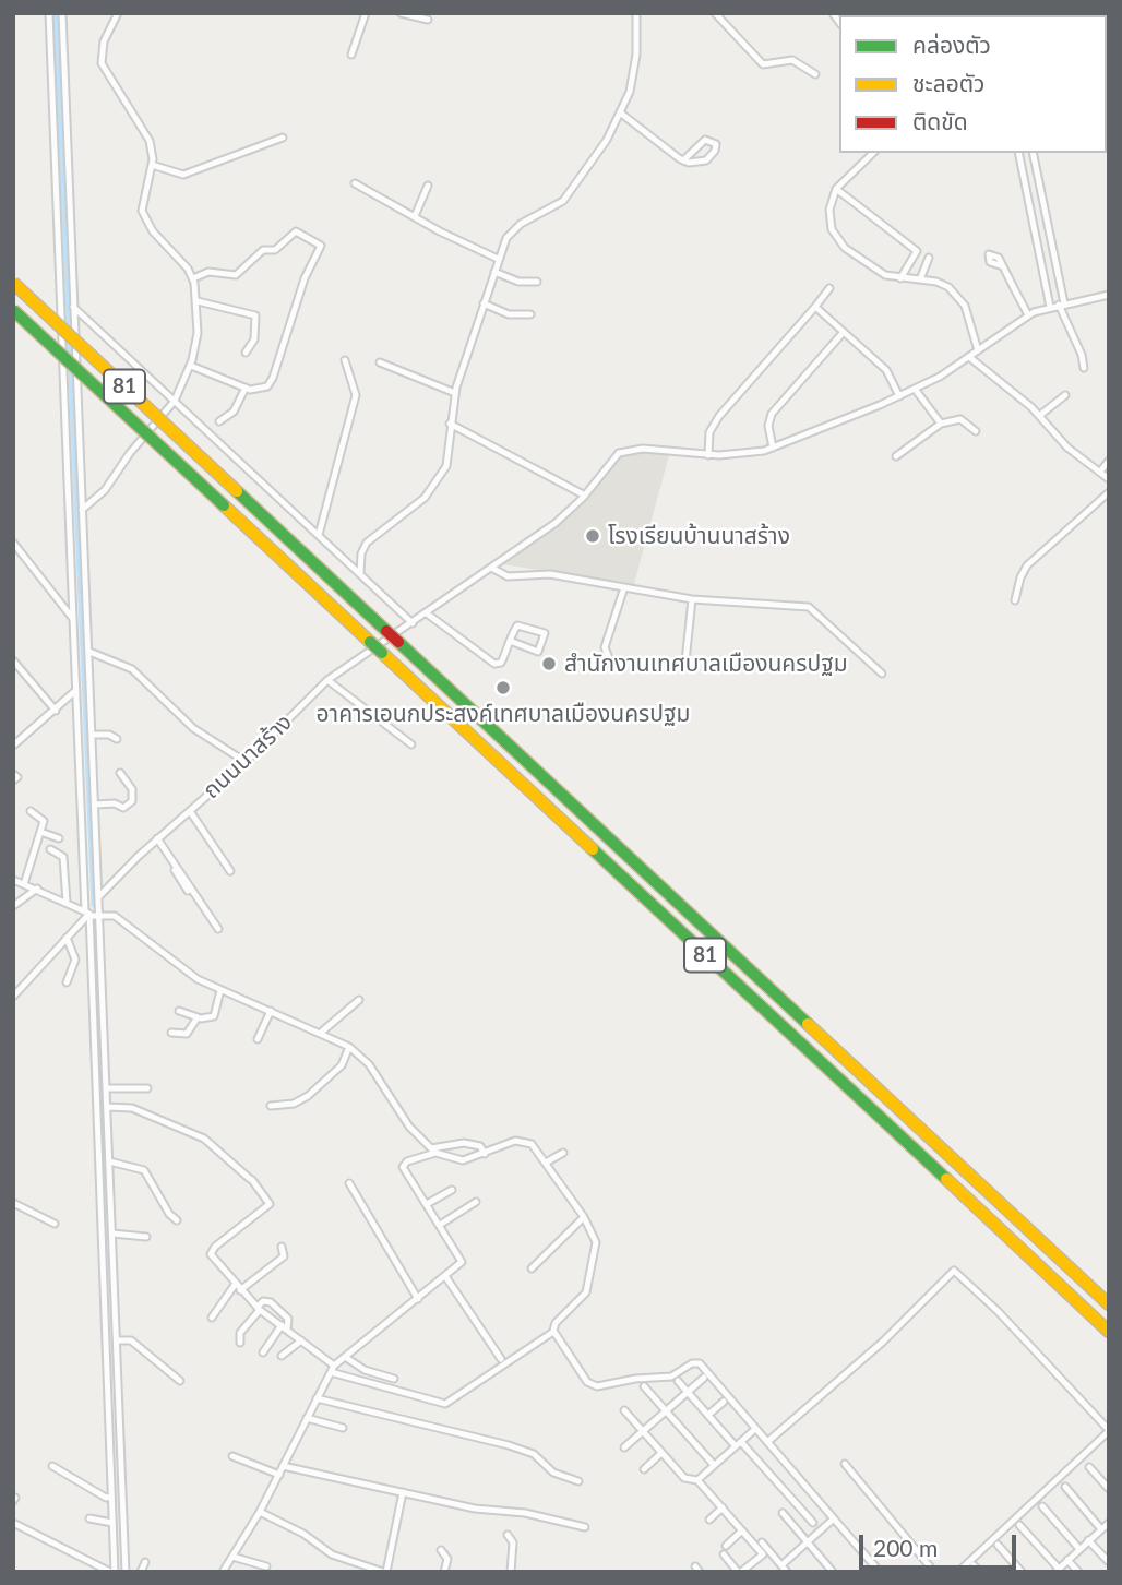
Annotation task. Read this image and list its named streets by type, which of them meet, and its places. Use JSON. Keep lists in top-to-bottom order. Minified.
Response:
{"streets":{"highway":["81"],"street":["ถนนนาสร้าง"]},"places":["โรงเรียนบ้านนาสร้าง","สำนักงานเทศบาลเมืองนครปฐม","อาคารเอนกประสงค์เทศบาลเมืองนครปฐม"],"legend":["คล่องตัว","ชะลอตัว","ติดขัด"],"scale_bar":"200 m"}
